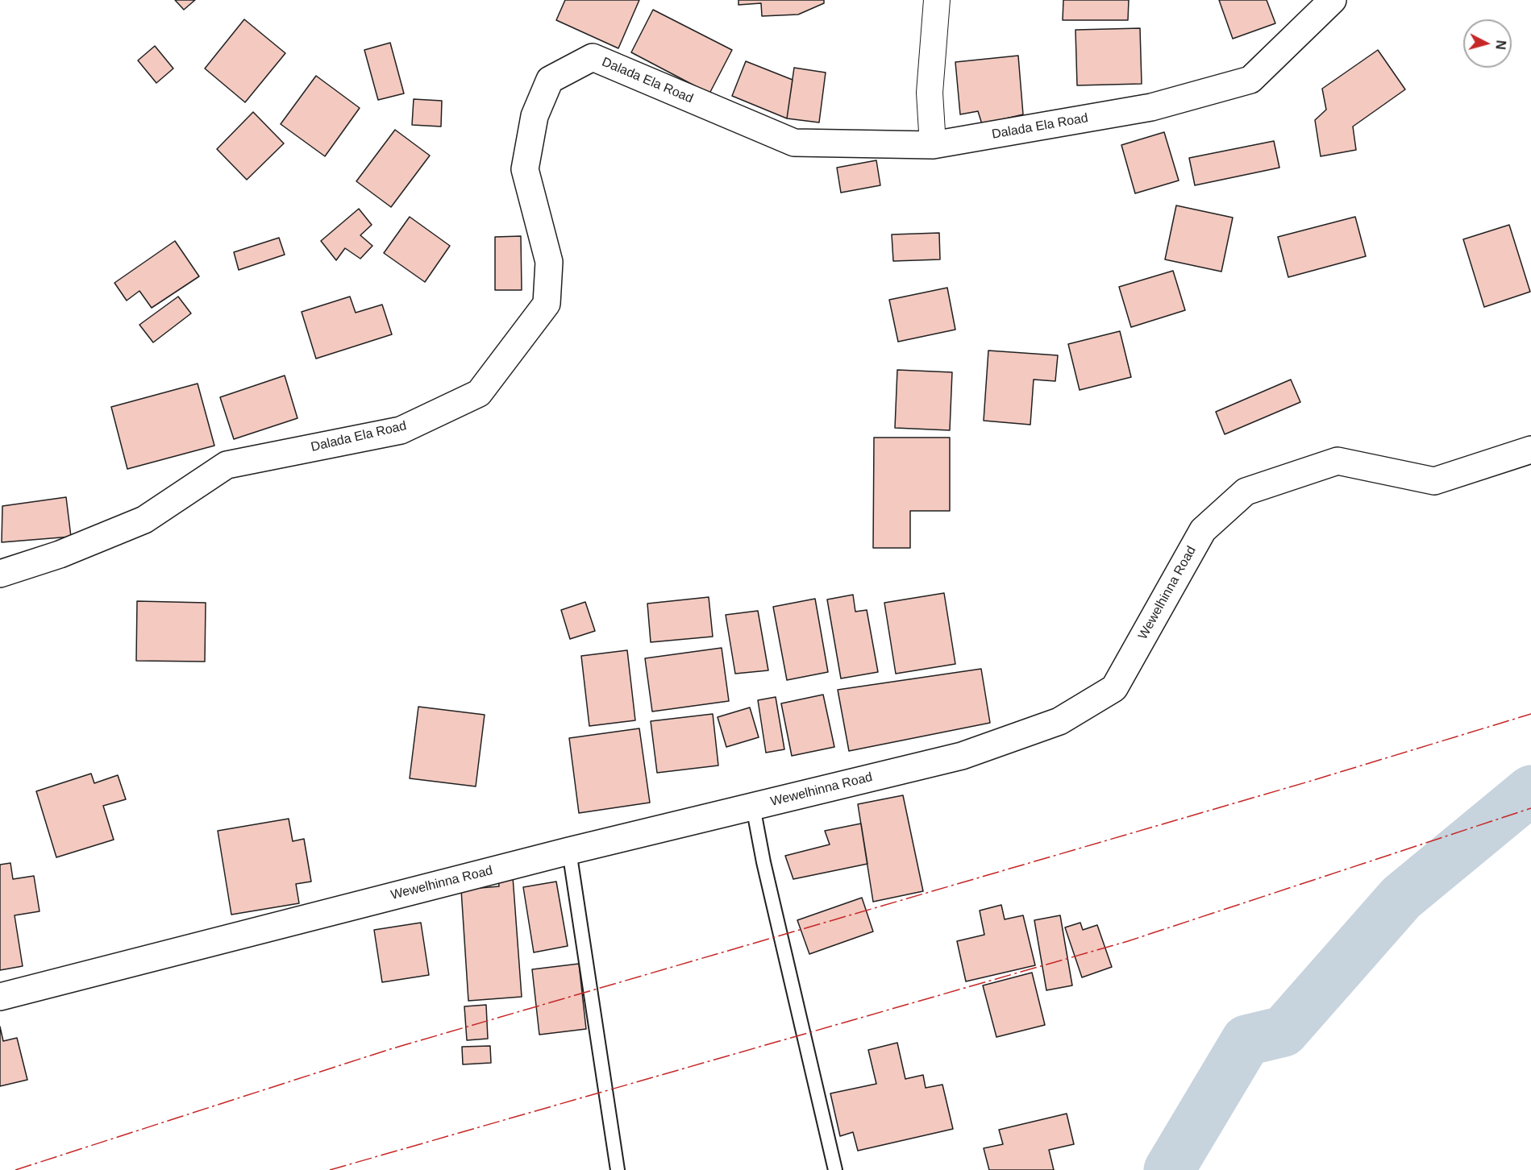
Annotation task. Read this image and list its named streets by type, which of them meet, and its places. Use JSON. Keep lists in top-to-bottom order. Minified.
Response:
{"streets":{"street":["Dalada Ela Road","Wewelhinna Road"]},"north":"right"}
